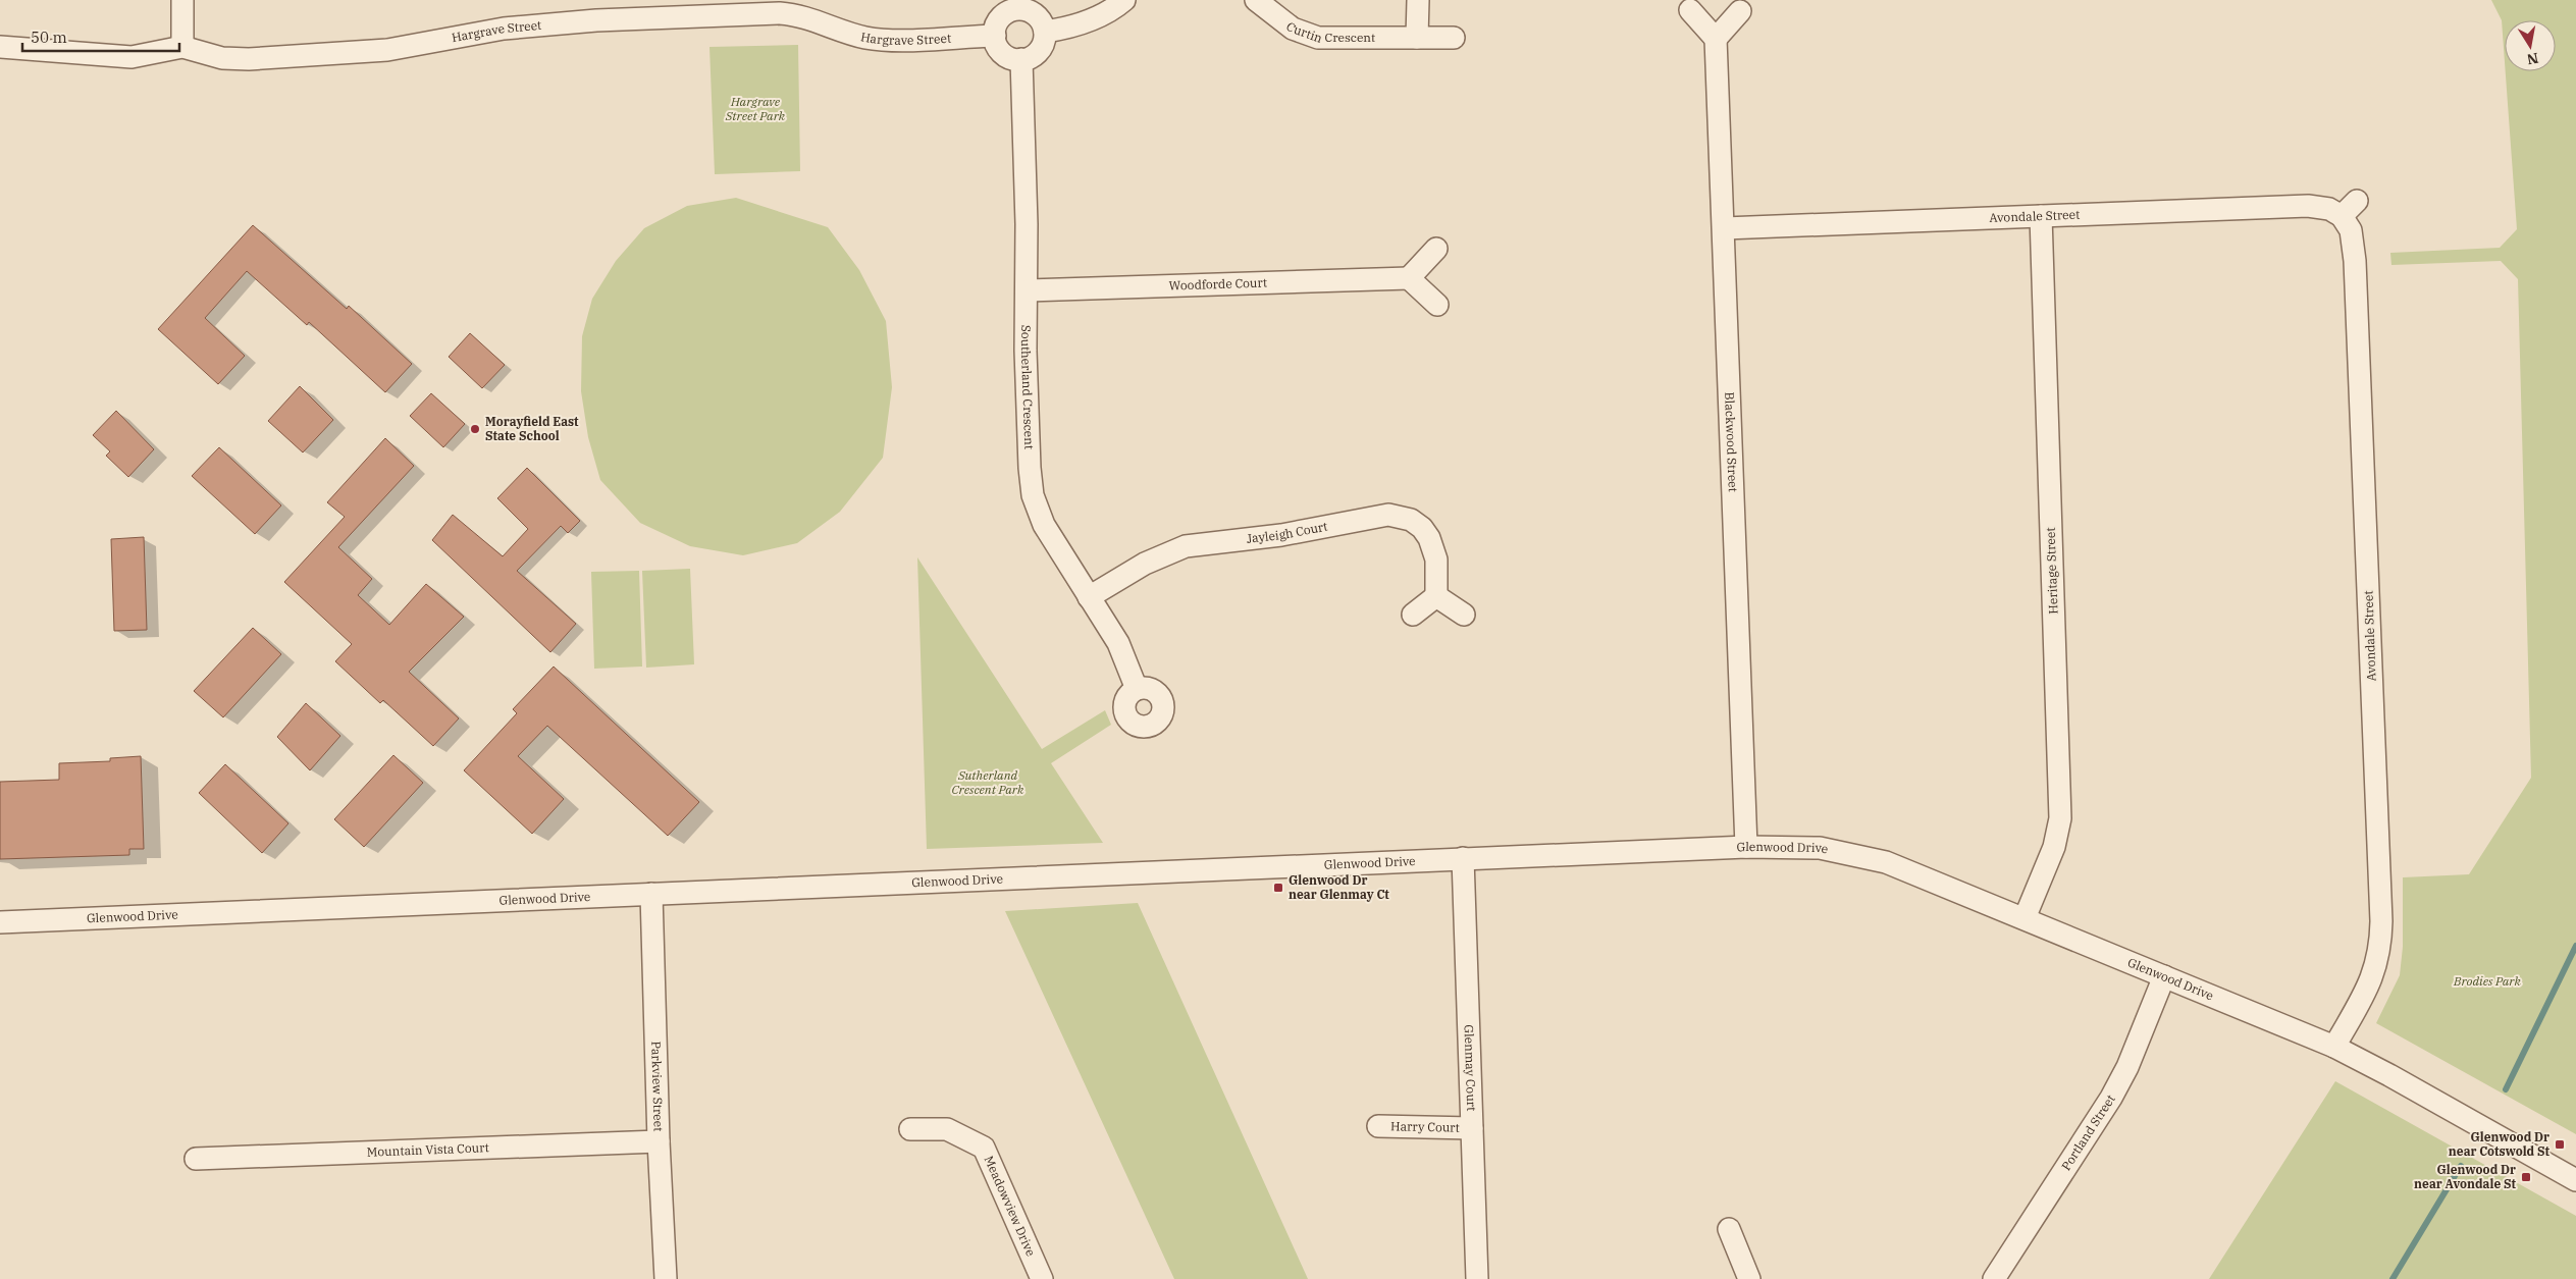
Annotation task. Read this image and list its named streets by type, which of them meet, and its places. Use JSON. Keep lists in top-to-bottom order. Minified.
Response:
{"streets":{"street":["Curtin Crescent","Hargrave Street","Avondale Street","Woodforde Court","Southerland Crescent","Blackwood Street","Jayleigh Court","Heritage Street","Glenwood Drive","Glenmay Court","Parkview Street","Harry Court","Portland Street","Mountain Vista Court","Meadowview Drive"]},"crossings":[["Hargrave Street","Southerland Crescent"],["Avondale Street","Blackwood Street"],["Avondale Street","Heritage Street"],["Avondale Street","Glenwood Drive"],["Woodforde Court","Southerland Crescent"],["Southerland Crescent","Jayleigh Court"],["Blackwood Street","Glenwood Drive"],["Heritage Street","Glenwood Drive"],["Glenwood Drive","Glenmay Court"],["Glenwood Drive","Parkview Street"],["Glenwood Drive","Portland Street"],["Glenmay Court","Harry Court"],["Parkview Street","Mountain Vista Court"]],"parks":["Hargrave Street Park","Sutherland Crescent Park","Brodies Park"],"places":{"other":["Morayfield East State School"],"transit":["Glenwood Dr near Glenmay Ct","Glenwood Dr near Cotswold St","Glenwood Dr near Avondale St"]},"scale_bar":"50 m","north":"bottom"}
